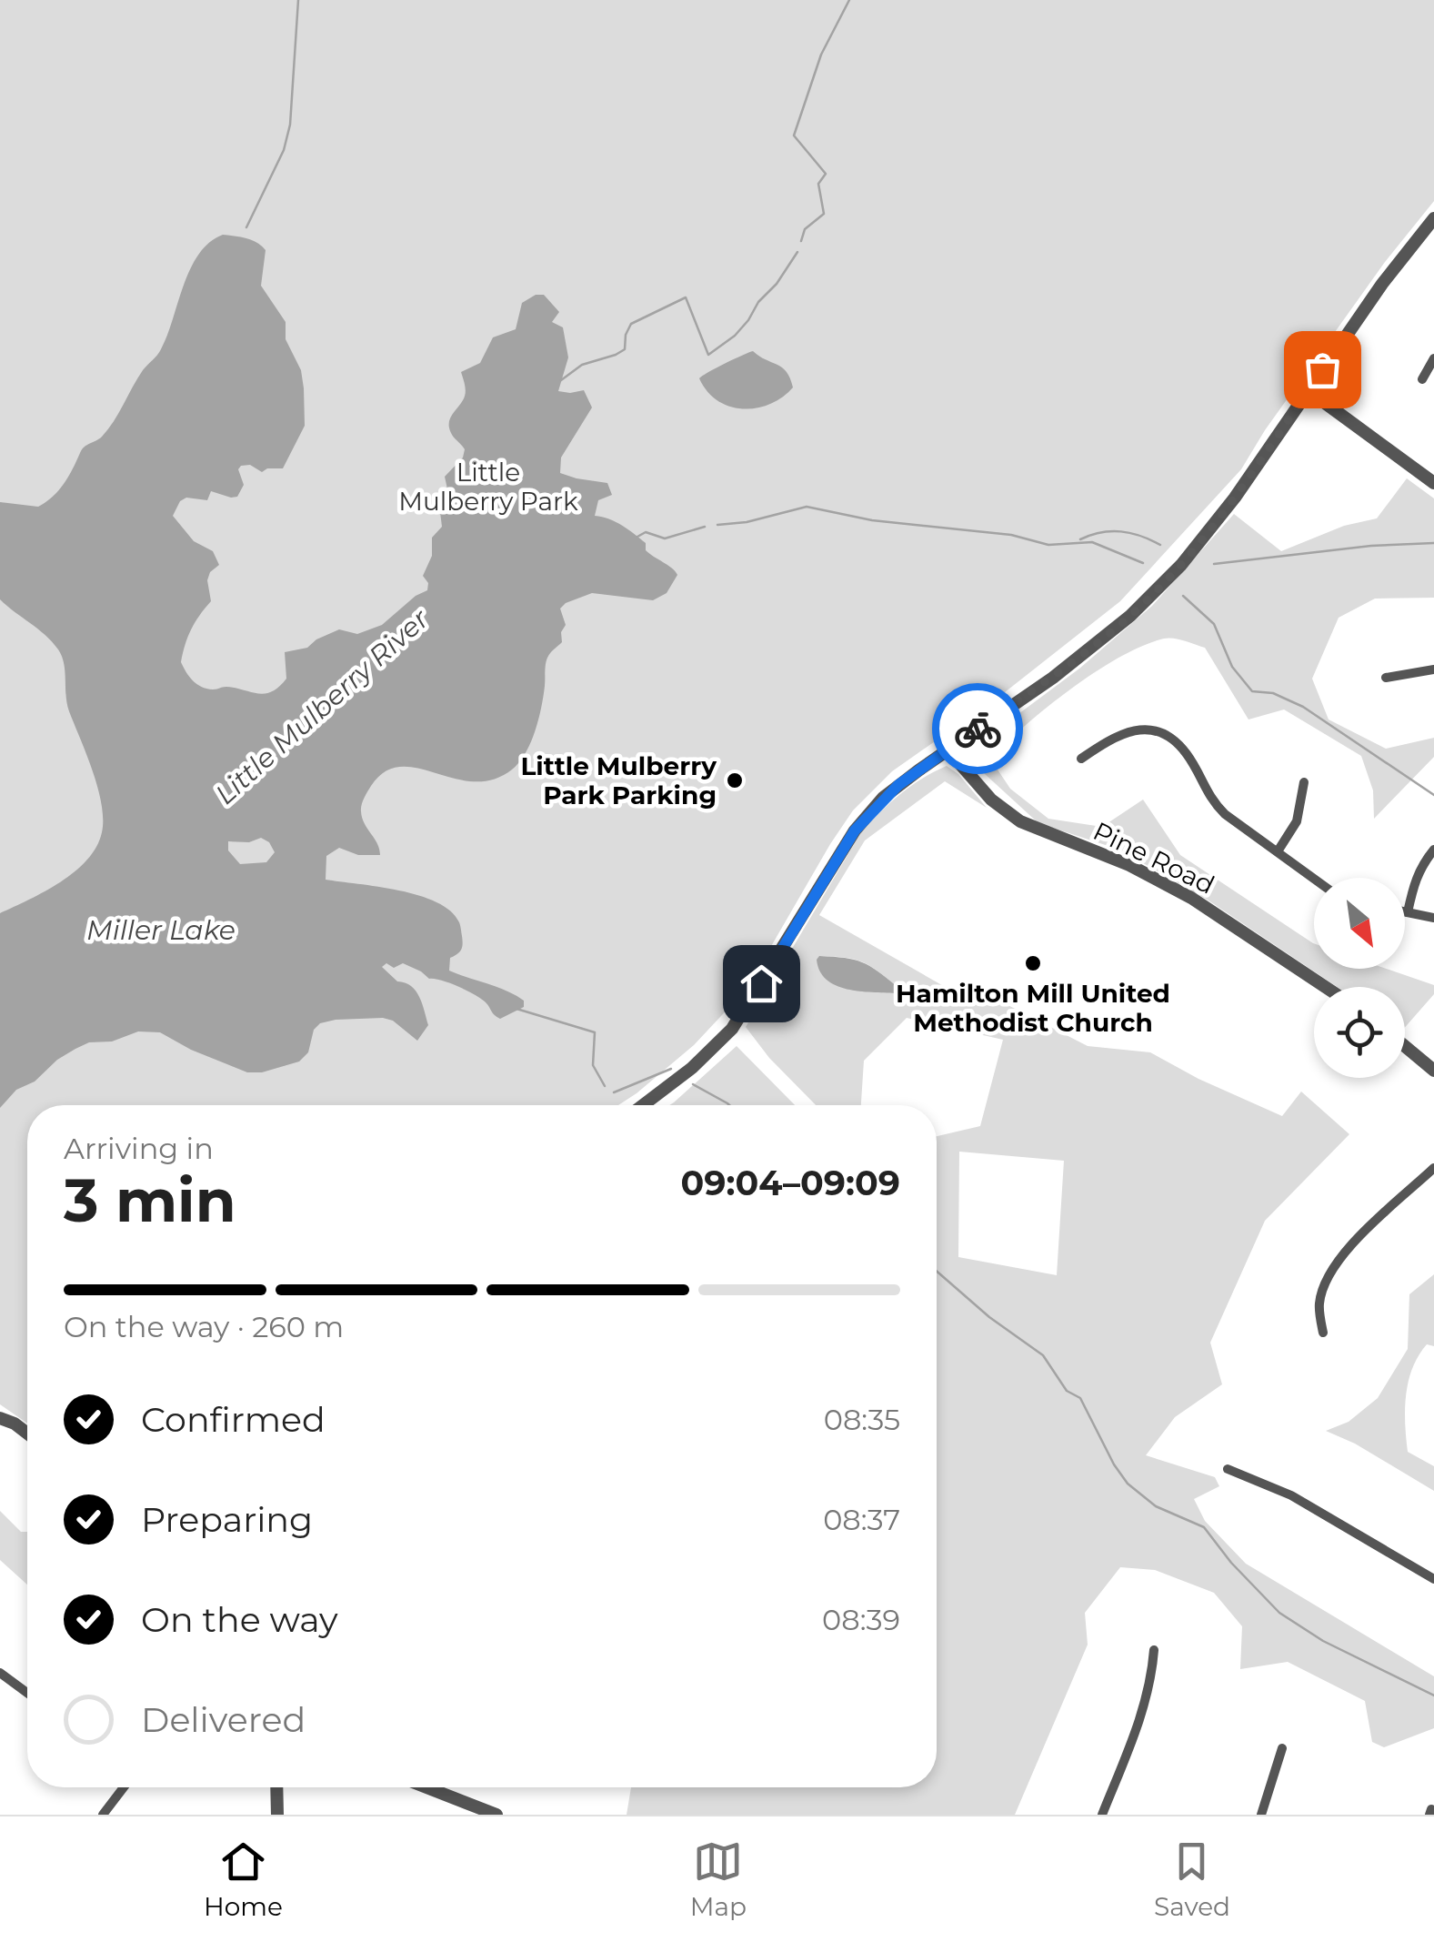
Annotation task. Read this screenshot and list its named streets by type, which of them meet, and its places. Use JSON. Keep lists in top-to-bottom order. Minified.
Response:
{"streets":{"street":["Pine Road"]},"water":["Little Mulberry River","Miller Lake"],"parks":["Little Mulberry Park"],"places":["Little Mulberry Park Parking","Hamilton Mill United Methodist Church"],"north":"bottom right","page":{"heading":["3 min","Arriving in","09:04–09:09"],"bar":"On the way · 260 m","list":[["Confirmed","08:35"],["Preparing","08:37"],["On the way","08:39"],"Delivered"],"tabs":["Home","Map","Saved"]}}
